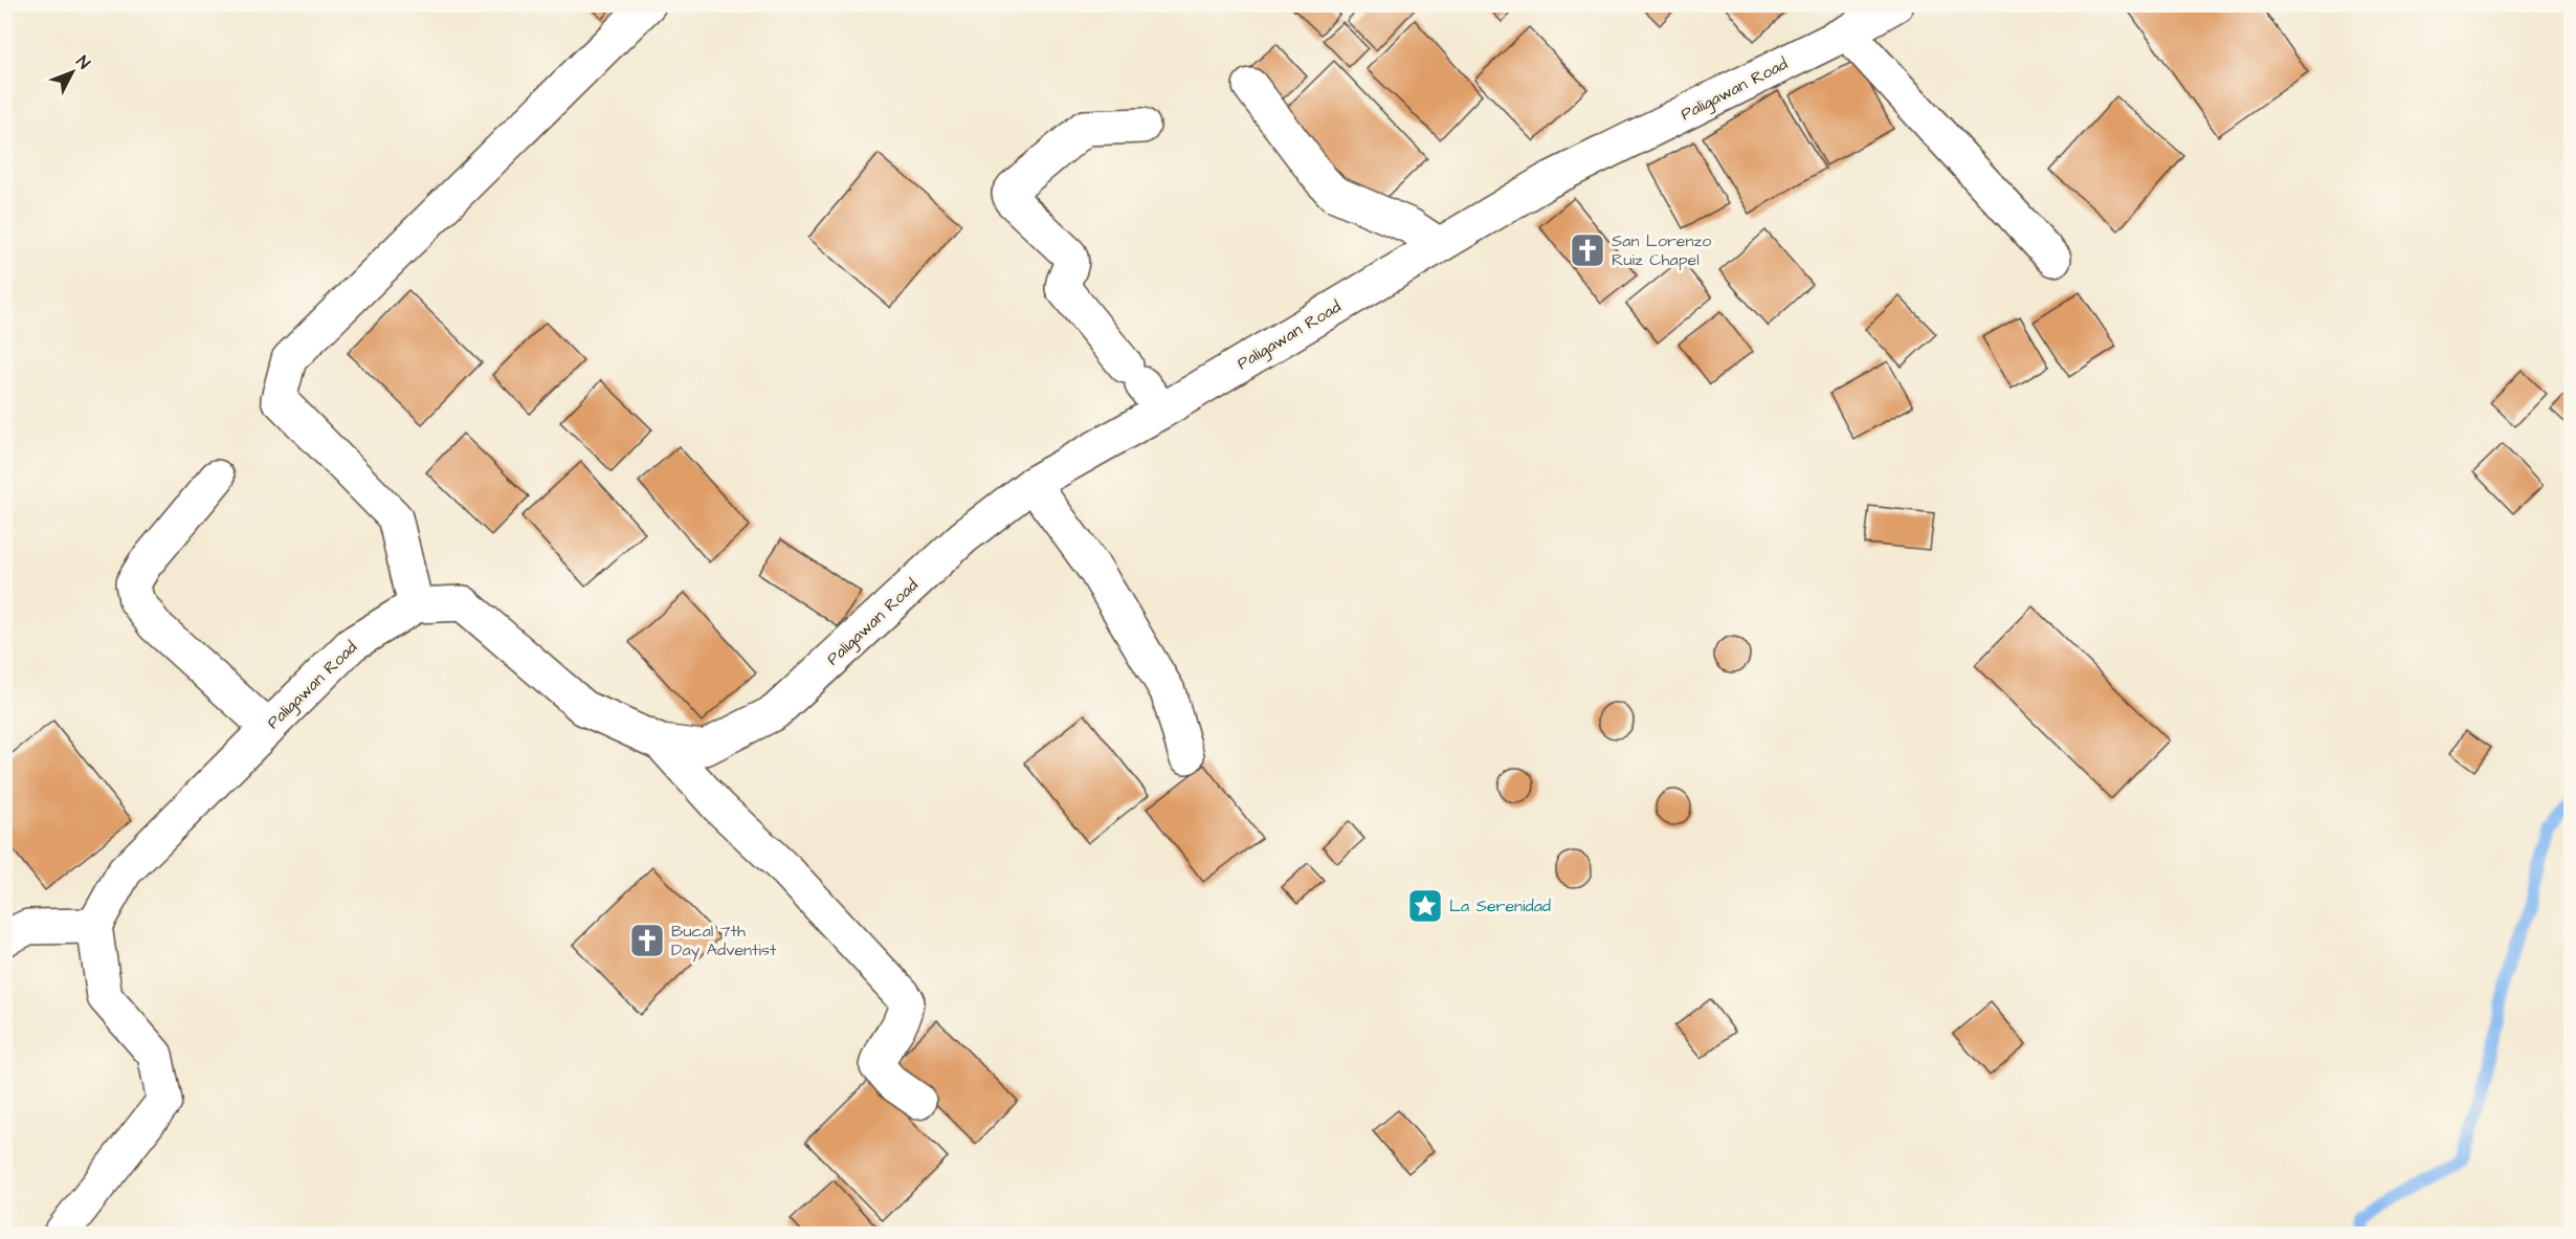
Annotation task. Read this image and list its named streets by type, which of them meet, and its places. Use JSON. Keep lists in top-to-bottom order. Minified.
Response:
{"streets":{"street":["Paligawan Road"]},"places":{"church":["San Lorenzo Ruiz Chapel","Bucal 7th Day Adventist"],"place":["La Serenidad"]},"north":"top right"}
